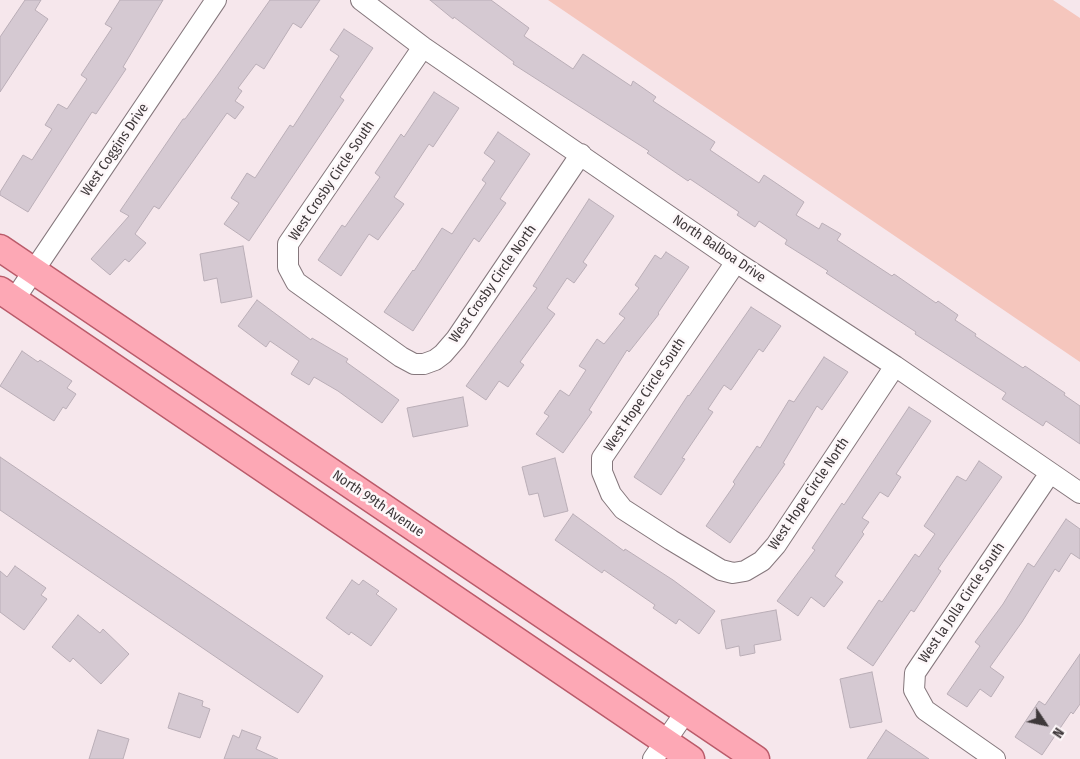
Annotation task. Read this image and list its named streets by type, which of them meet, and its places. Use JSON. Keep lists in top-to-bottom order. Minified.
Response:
{"streets":{"main road":["North 99th Avenue"],"street":["West Coggins Drive","West Crosby Circle South","North Balboa Drive","West Crosby Circle North","West Hope Circle South","West Hope Circle North","West la Jolla Circle South"]},"crossings":[["West Coggins Drive","North 99th Avenue"],["West Crosby Circle South","North Balboa Drive"],["West Crosby Circle South","West Crosby Circle North"],["North Balboa Drive","West Crosby Circle North"],["North Balboa Drive","West Hope Circle South"],["North Balboa Drive","West Hope Circle North"],["North Balboa Drive","West la Jolla Circle South"],["West Hope Circle South","West Hope Circle North"]],"north":"bottom right"}
